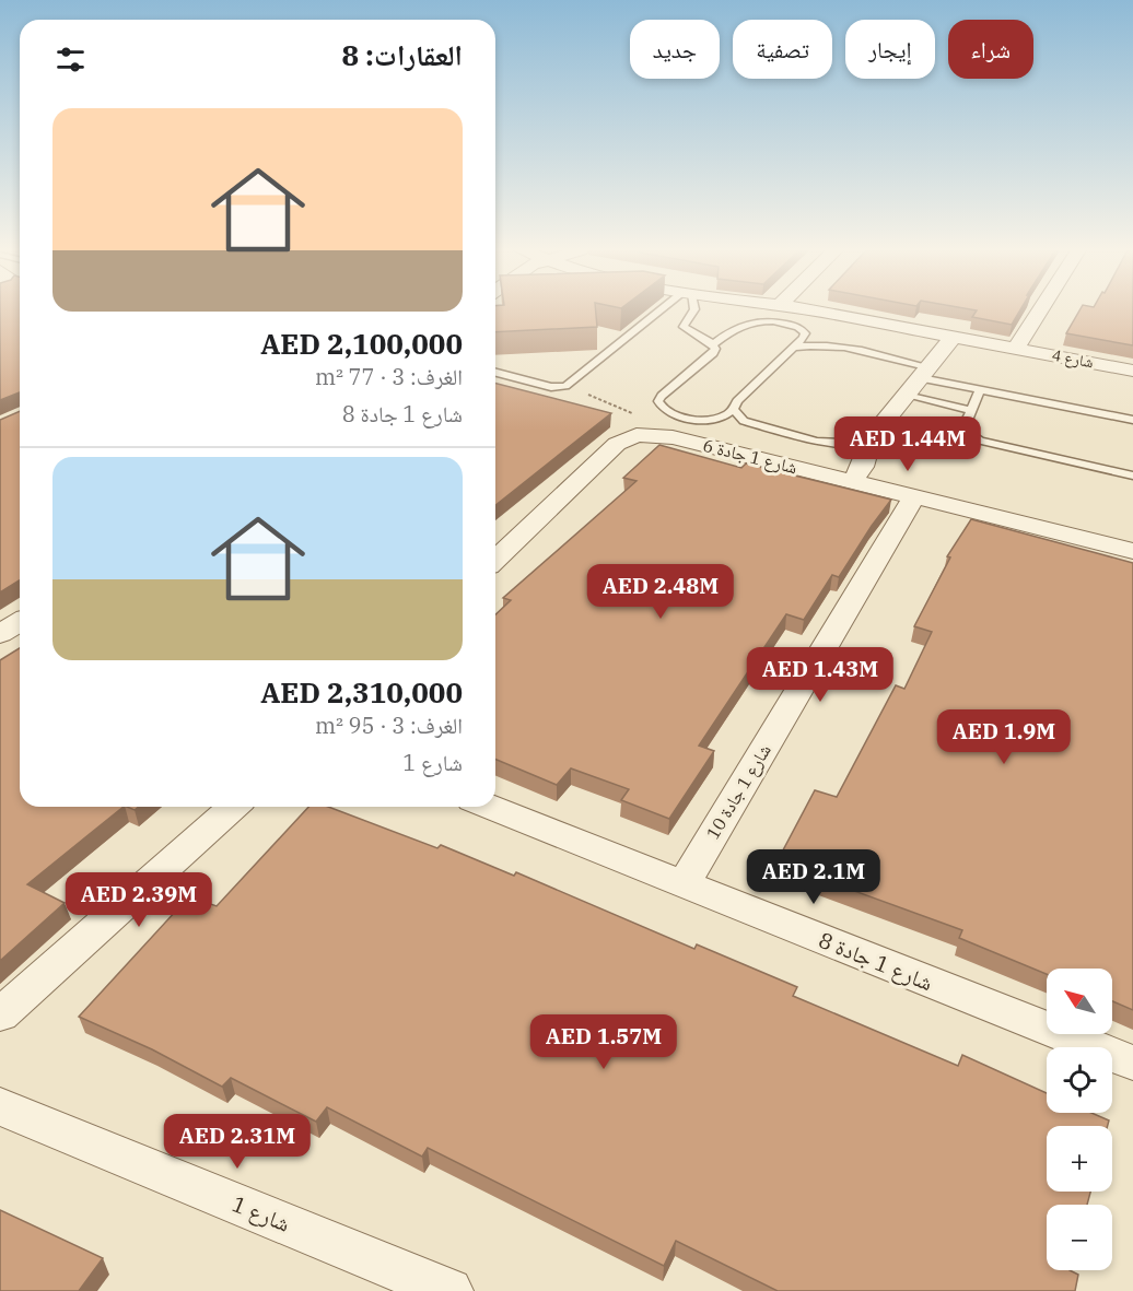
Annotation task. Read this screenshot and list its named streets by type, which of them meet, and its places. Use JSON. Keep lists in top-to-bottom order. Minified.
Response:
{"streets":{"street":["شارع 4","شارع 1 جادة 6","شارع 1 جادة 10","شارع 1 جادة 8","شارع 1"]},"crossings":[["شارع 1 جادة 6","شارع 1 جادة 10"],["شارع 1 جادة 10","شارع 1 جادة 8"]],"north":"top left","page":{"chip":["شراء","إيجار","تصفية","جديد"],"heading":"العقارات: 8","list":[{"name":"AED 2,100,000","note":"الغرف: 3 · 77 m² · شارع 1 جادة 8"},{"name":"AED 2,310,000","note":"الغرف: 3 · 95 m² · شارع 1"}],"price":["AED 1.44M","AED 2.48M","AED 1.43M","AED 1.9M","AED 2.1M","AED 2.39M","AED 1.57M","AED 2.31M"],"map_buttons":["+","−"]}}
